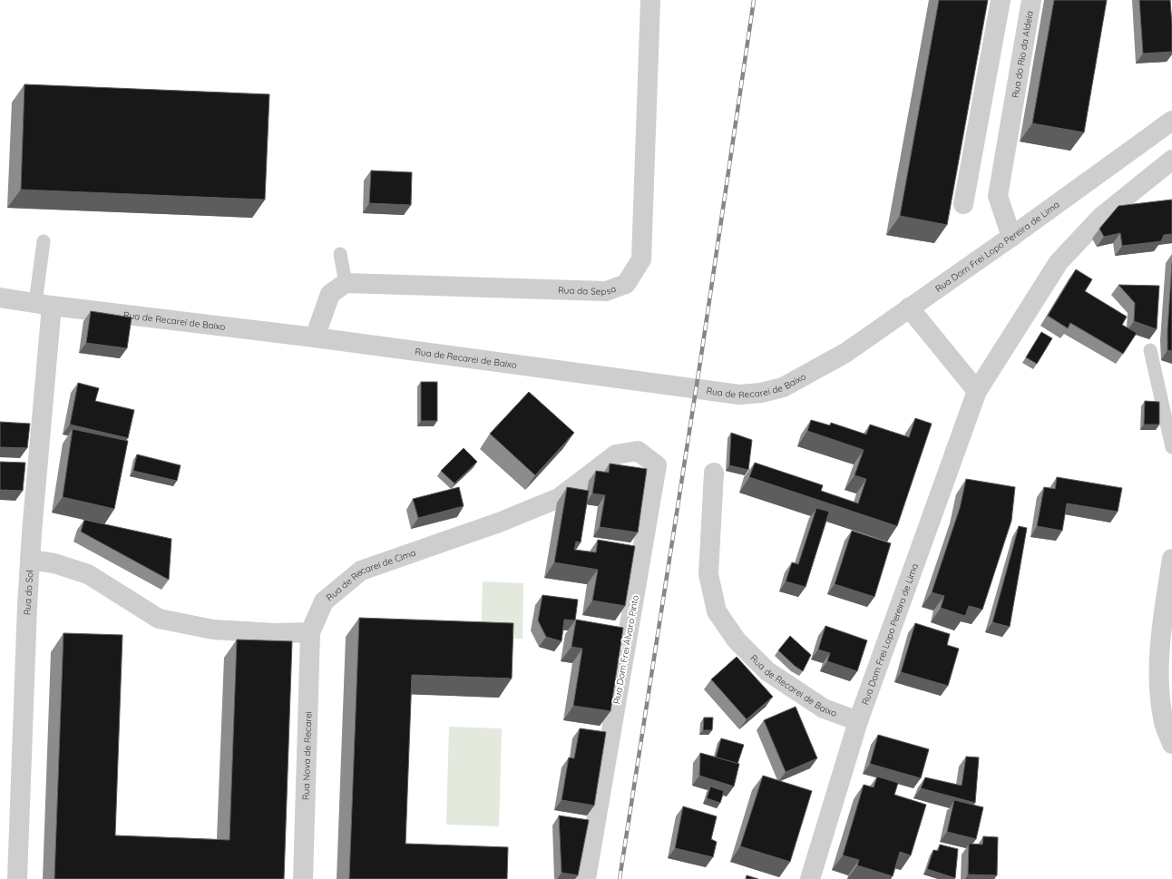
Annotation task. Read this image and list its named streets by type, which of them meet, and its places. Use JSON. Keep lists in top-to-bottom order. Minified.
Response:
{"streets":{"street":["Rua do Rio da Aldeia","Rua Dom Frei Lopo Pereira de Lima","Rua da Sepsa","Rua de Recarei de Baixo","Rua de Recarei de Cima","Rua do Sol","Rua Dom Frei Álvaro Pinto","Rua Nova de Recarei"]},"crossings":[["Rua do Rio da Aldeia","Rua Dom Frei Lopo Pereira de Lima"],["Rua Dom Frei Lopo Pereira de Lima","Rua de Recarei de Baixo"],["Rua de Recarei de Baixo","Rua do Sol"],["Rua de Recarei de Cima","Rua Dom Frei Álvaro Pinto"],["Rua de Recarei de Cima","Rua Nova de Recarei"]]}
